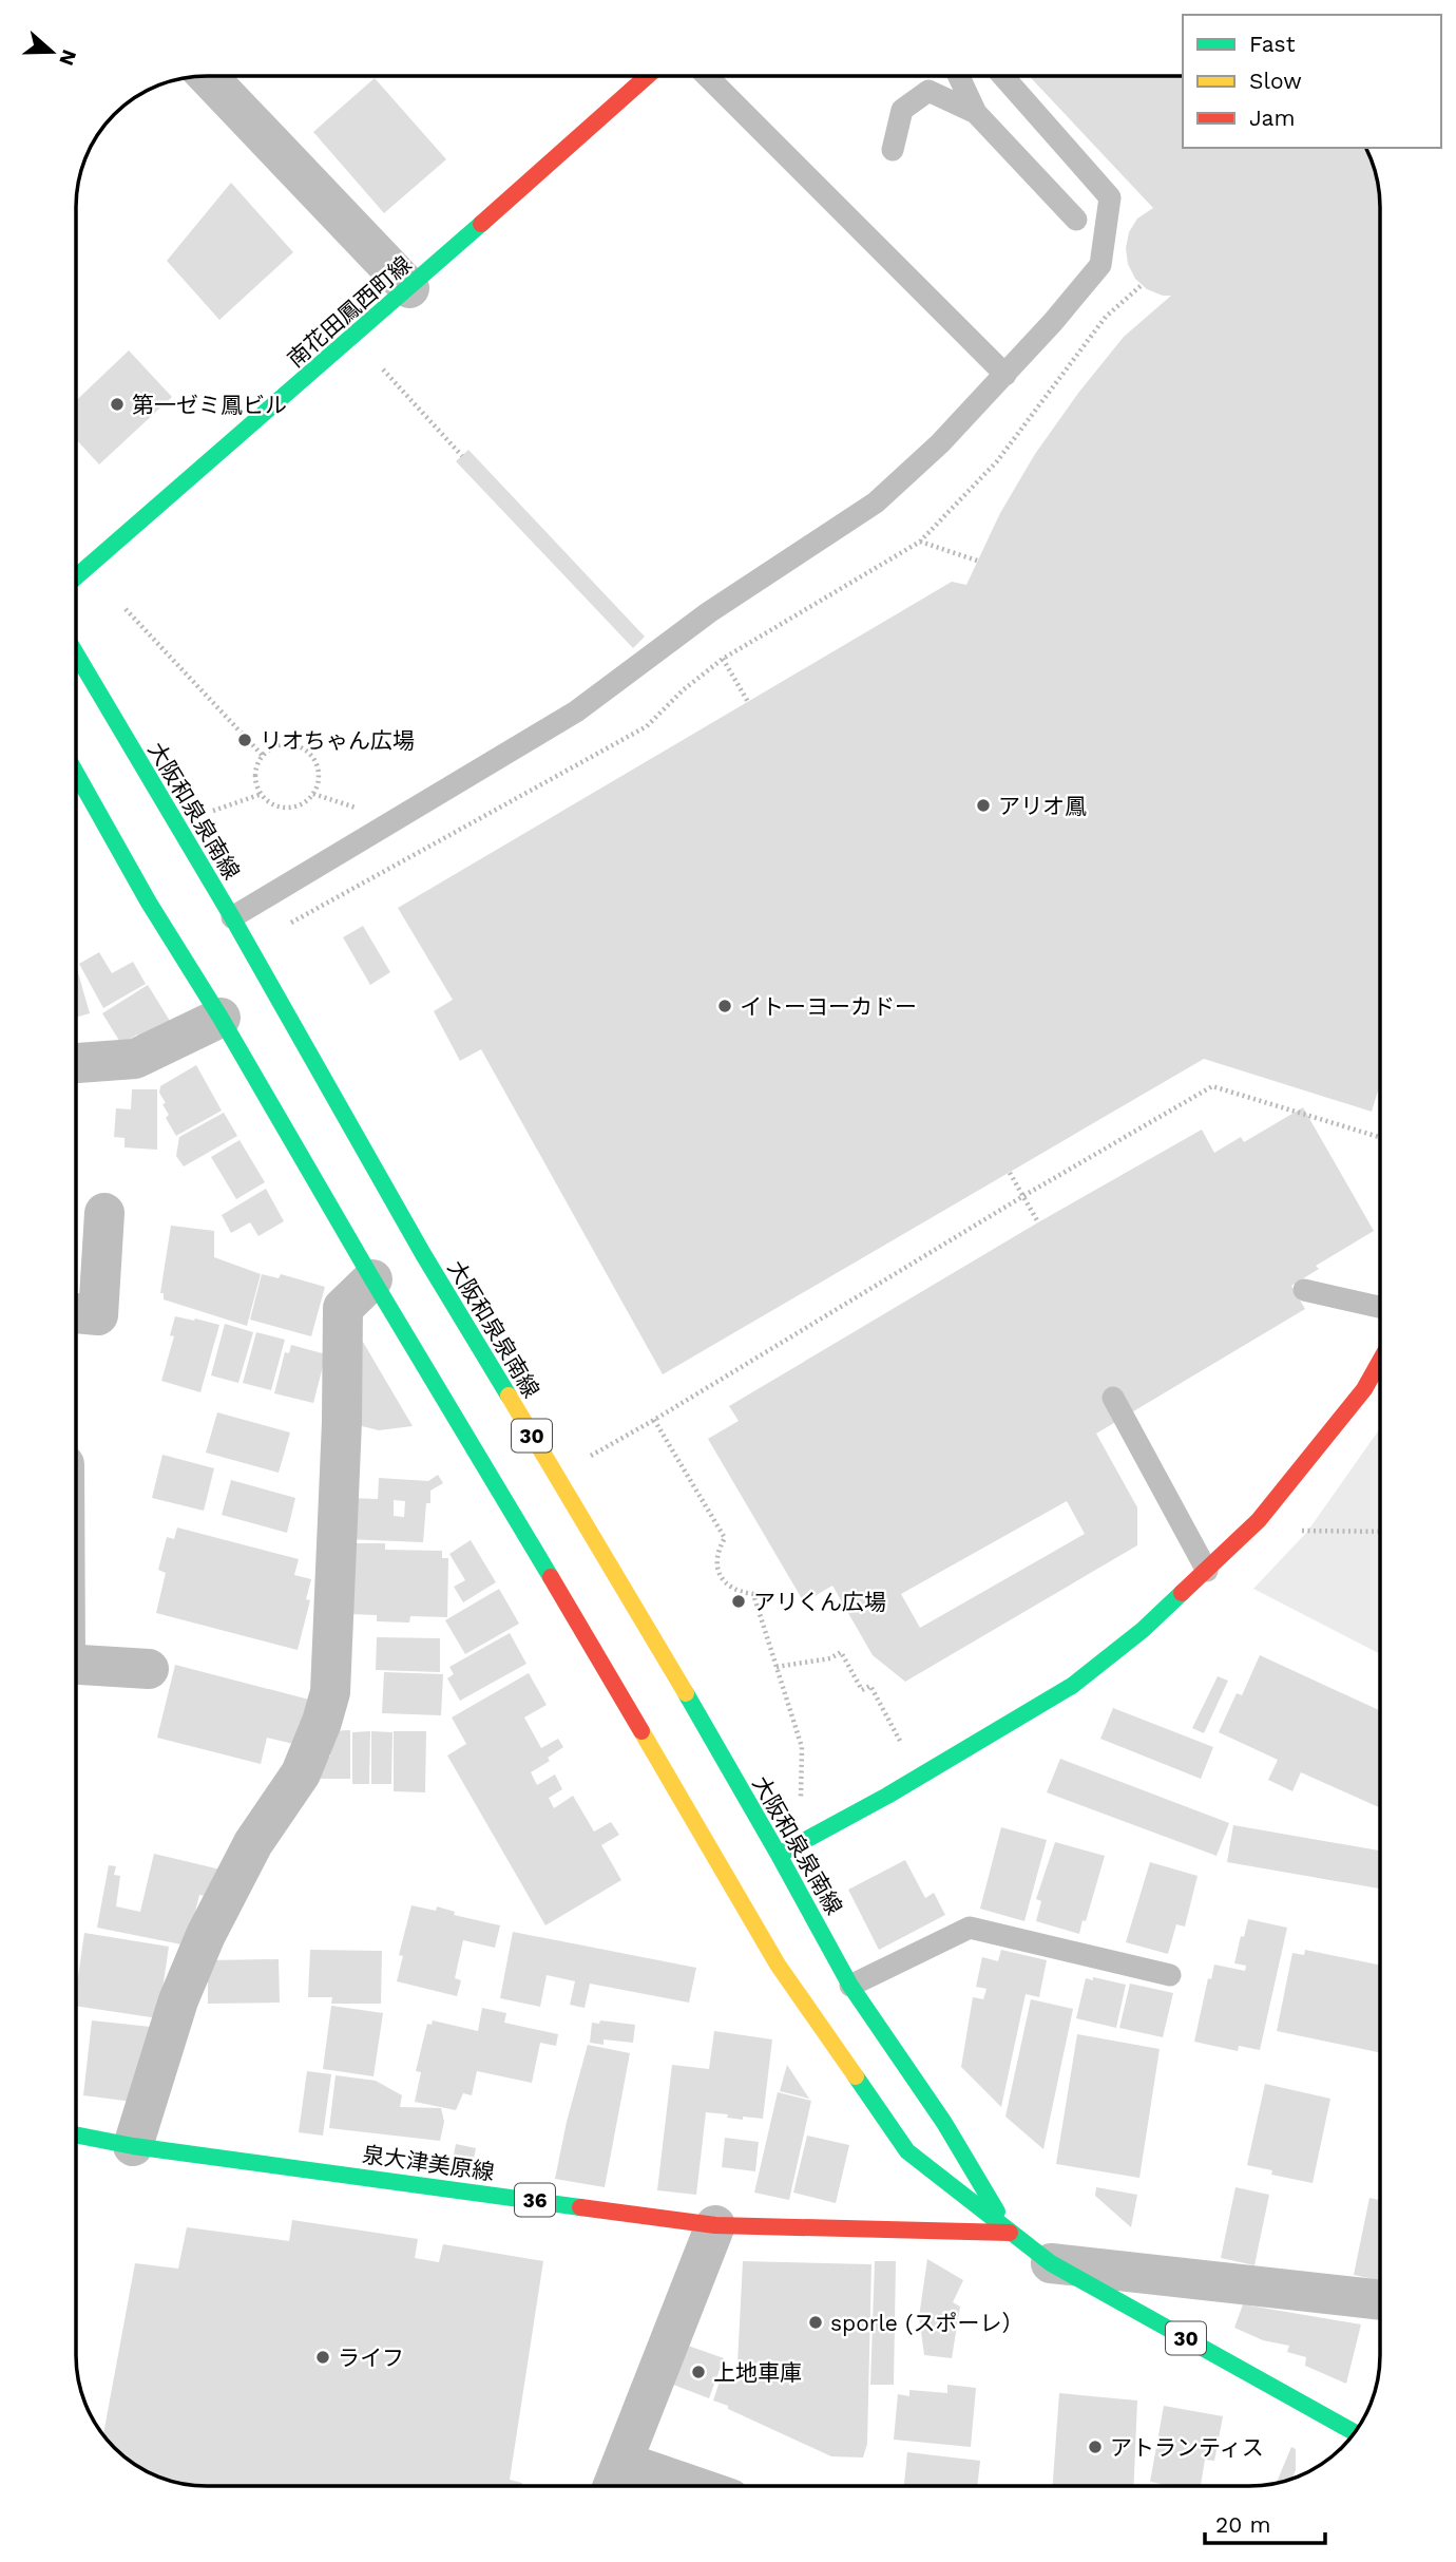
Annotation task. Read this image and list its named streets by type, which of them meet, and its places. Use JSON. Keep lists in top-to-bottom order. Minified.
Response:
{"streets":{"main road":["南花田鳳西町線","大阪和泉泉南線","30","泉大津美原線","36"]},"crossings":[["大阪和泉泉南線","泉大津美原線"]],"places":["第一ゼミ鳳ビル","リオちゃん広場","アリオ鳳","イトーヨーカドー","アリくん広場","sporle (スポーレ）","ライフ","上地車庫","アトランティス"],"legend":["Fast","Slow","Jam"],"scale_bar":"20 m","north":"right"}
